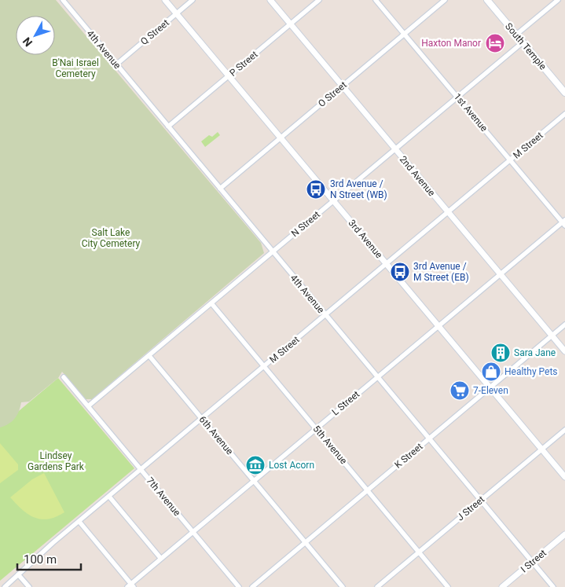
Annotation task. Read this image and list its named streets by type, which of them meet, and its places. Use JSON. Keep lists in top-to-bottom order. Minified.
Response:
{"streets":{"main road":["South Temple"],"street":["Q Street","4th Avenue","P Street","O Street","1st Avenue","M Street","2nd Avenue","N Street","3rd Avenue","L Street","6th Avenue","5th Avenue","K Street","7th Avenue","J Street","I Street"]},"crossings":[["Q Street","4th Avenue"],["Q Street","3rd Avenue"],["South Temple","N Street"],["4th Avenue","P Street"],["4th Avenue","O Street"],["4th Avenue","M Street"],["4th Avenue","N Street"],["4th Avenue","L Street"],["4th Avenue","K Street"],["4th Avenue","J Street"],["4th Avenue","I Street"],["P Street","2nd Avenue"],["P Street","3rd Avenue"],["O Street","1st Avenue"],["O Street","2nd Avenue"],["O Street","3rd Avenue"],["1st Avenue","M Street"],["1st Avenue","N Street"],["1st Avenue","L Street"],["M Street","2nd Avenue"],["M Street","3rd Avenue"],["M Street","6th Avenue"],["M Street","5th Avenue"],["M Street","7th Avenue"],["2nd Avenue","N Street"],["2nd Avenue","L Street"],["2nd Avenue","K Street"],["N Street","3rd Avenue"],["N Street","6th Avenue"],["N Street","5th Avenue"],["N Street","7th Avenue"],["3rd Avenue","L Street"],["3rd Avenue","K Street"],["3rd Avenue","J Street"],["L Street","6th Avenue"],["L Street","5th Avenue"],["L Street","7th Avenue"],["6th Avenue","K Street"],["5th Avenue","K Street"],["5th Avenue","J Street"]],"parks":["B'Nai Israel Cemetery","Salt Lake City Cemetery","Lindsey Gardens Park"],"places":{"hotel":["Haxton Manor"],"bus stop":["3rd Avenue / N Street (WB)","3rd Avenue / M Street (EB)"],"building":["Sara Jane"],"shop":["Healthy Pets"],"supermarket":["7-Eleven"],"museum":["Lost Acorn"]},"scale_bar":"100 m","north":"bottom left"}
